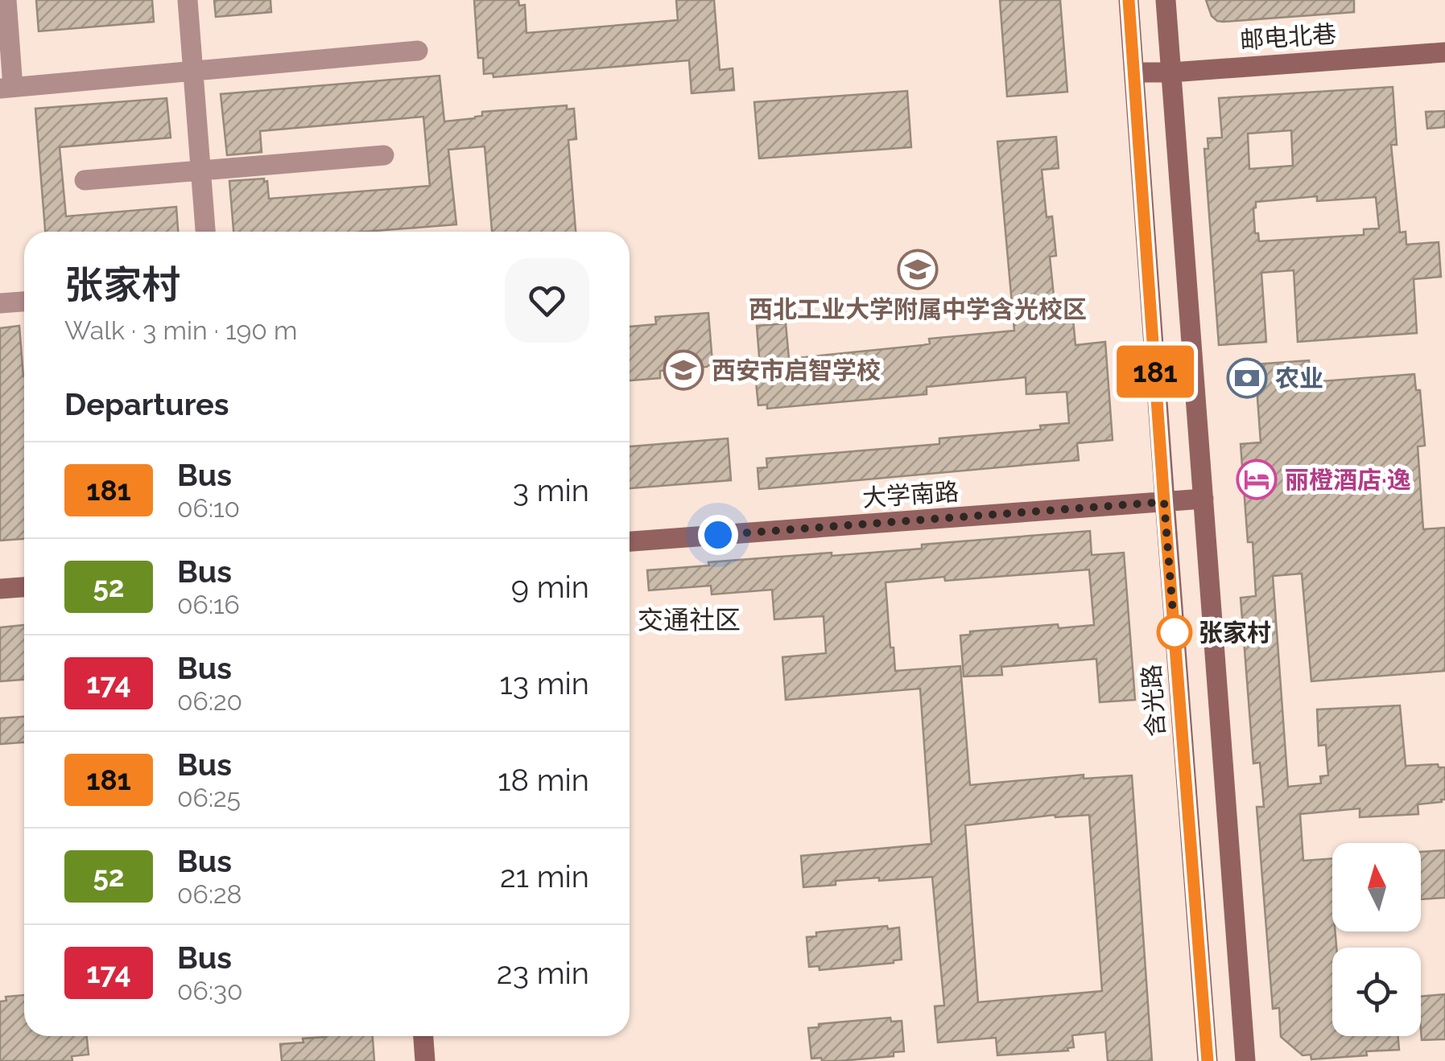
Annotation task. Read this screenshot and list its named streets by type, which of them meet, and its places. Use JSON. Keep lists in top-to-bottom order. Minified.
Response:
{"streets":{"main road":["邮电北巷","大学南路","含光路"]},"crossings":[["邮电北巷","含光路"],["大学南路","含光路"]],"districts":["交通社区"],"places":{"school or university":["西北工业大学附属中学含光校区","西安市启智学校"],"bank":["农业"],"hotel":["丽橙酒店·逸"],"other":["张家村"]},"lines":["bus line 181"],"north":"top","page":{"on_map":"181","heading":[["张家村","Walk · 3 min · 190 m"],"Departures"],"list":[{"mark":"181","name":"Bus","note":"06:10","value":"3 min"},{"mark":"52","name":"Bus","note":"06:16","value":"9 min"},{"mark":"174","name":"Bus","note":"06:20","value":"13 min"},{"mark":"181","name":"Bus","note":"06:25","value":"18 min"},{"mark":"52","name":"Bus","note":"06:28","value":"21 min"},{"mark":"174","name":"Bus","note":"06:30","value":"23 min"}]}}
